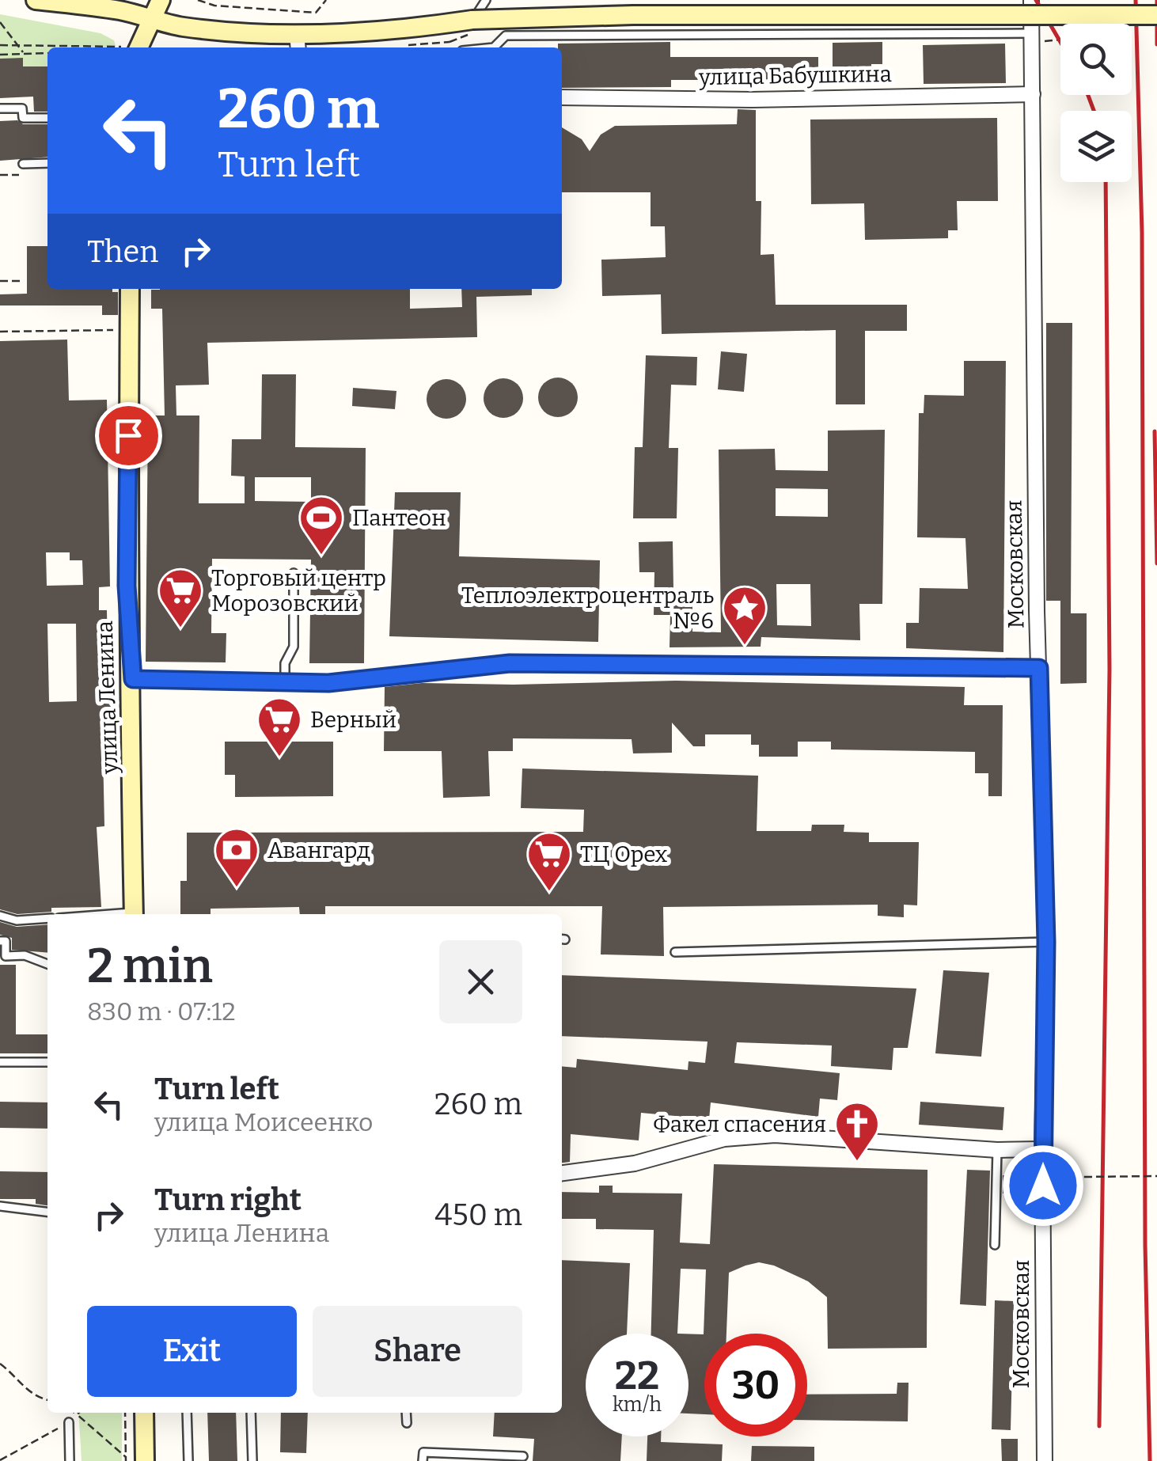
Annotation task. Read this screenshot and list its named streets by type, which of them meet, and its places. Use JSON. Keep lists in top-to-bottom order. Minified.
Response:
{"streets":{"main road":["улица Ленина"],"street":["улица Бабушкина","Московская"]},"crossings":[["улица Бабушкина","Московская"]],"places":{"sports":["Пантеон"],"supermarket":["Торговый центр Морозовский","Верный","ТЦ Орех"],"place":["Теплоэлектроцентраль №6"],"bank":["Авангард"],"church":["Факел спасения"]},"page":{"turn":["260 m","Turn left"],"then":"Then","heading":["2 min","830 m · 07:12"],"list":[{"name":"Turn left","note":"улица Моисеенко","value":"260 m"},{"name":"Turn right","note":"улица Ленина","value":"450 m"}],"buttons":["Exit","Share"],"speed":"22 km/h","limit":"30"}}
